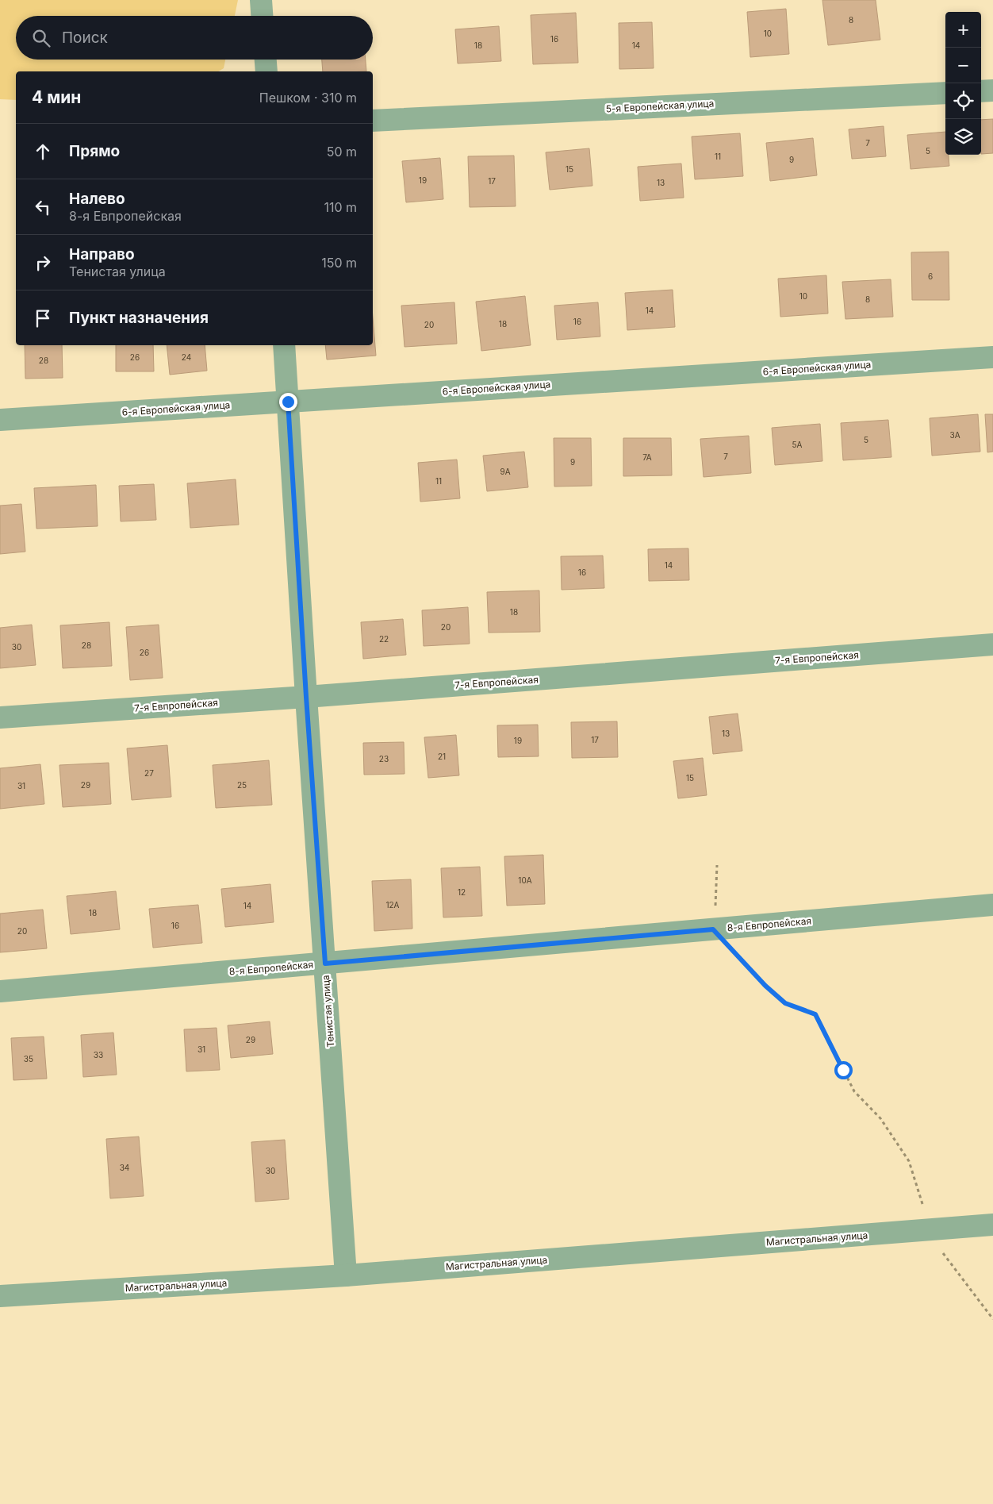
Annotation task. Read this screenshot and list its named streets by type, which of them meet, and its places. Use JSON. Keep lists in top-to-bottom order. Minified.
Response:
{"streets":{"street":["5-я Европейская улица","6-я Европейская улица","7-я Евпропейская","8-я Евпропейская","Тенистая улица","Магистральная улица"]},"crossings":[["6-я Европейская улица","Тенистая улица"],["7-я Евпропейская","Тенистая улица"],["8-я Евпропейская","Тенистая улица"],["Тенистая улица","Магистральная улица"]],"house_numbers":["8","10","16","18","14","7","5","11","9","15","19","17","13","6","10","8","14","16","18","20","26","24","28","3А","5","5А","7","7А","9","9А","11","14","16","18","20","22","28","30","26","13","17","19","21","23","27","15","29","25","31","10А","12","12А","14","18","16","20","29","31","33","35","34","30"],"page":{"map_buttons":["+","−"],"search":"Поиск","heading":["4 мин","Пешком · 310 m"],"list":[["Прямо","50 m"],["Налево","8-я Евпропейская","110 m"],["Направо","Тенистая улица","150 m"],"Пункт назначения"]}}
